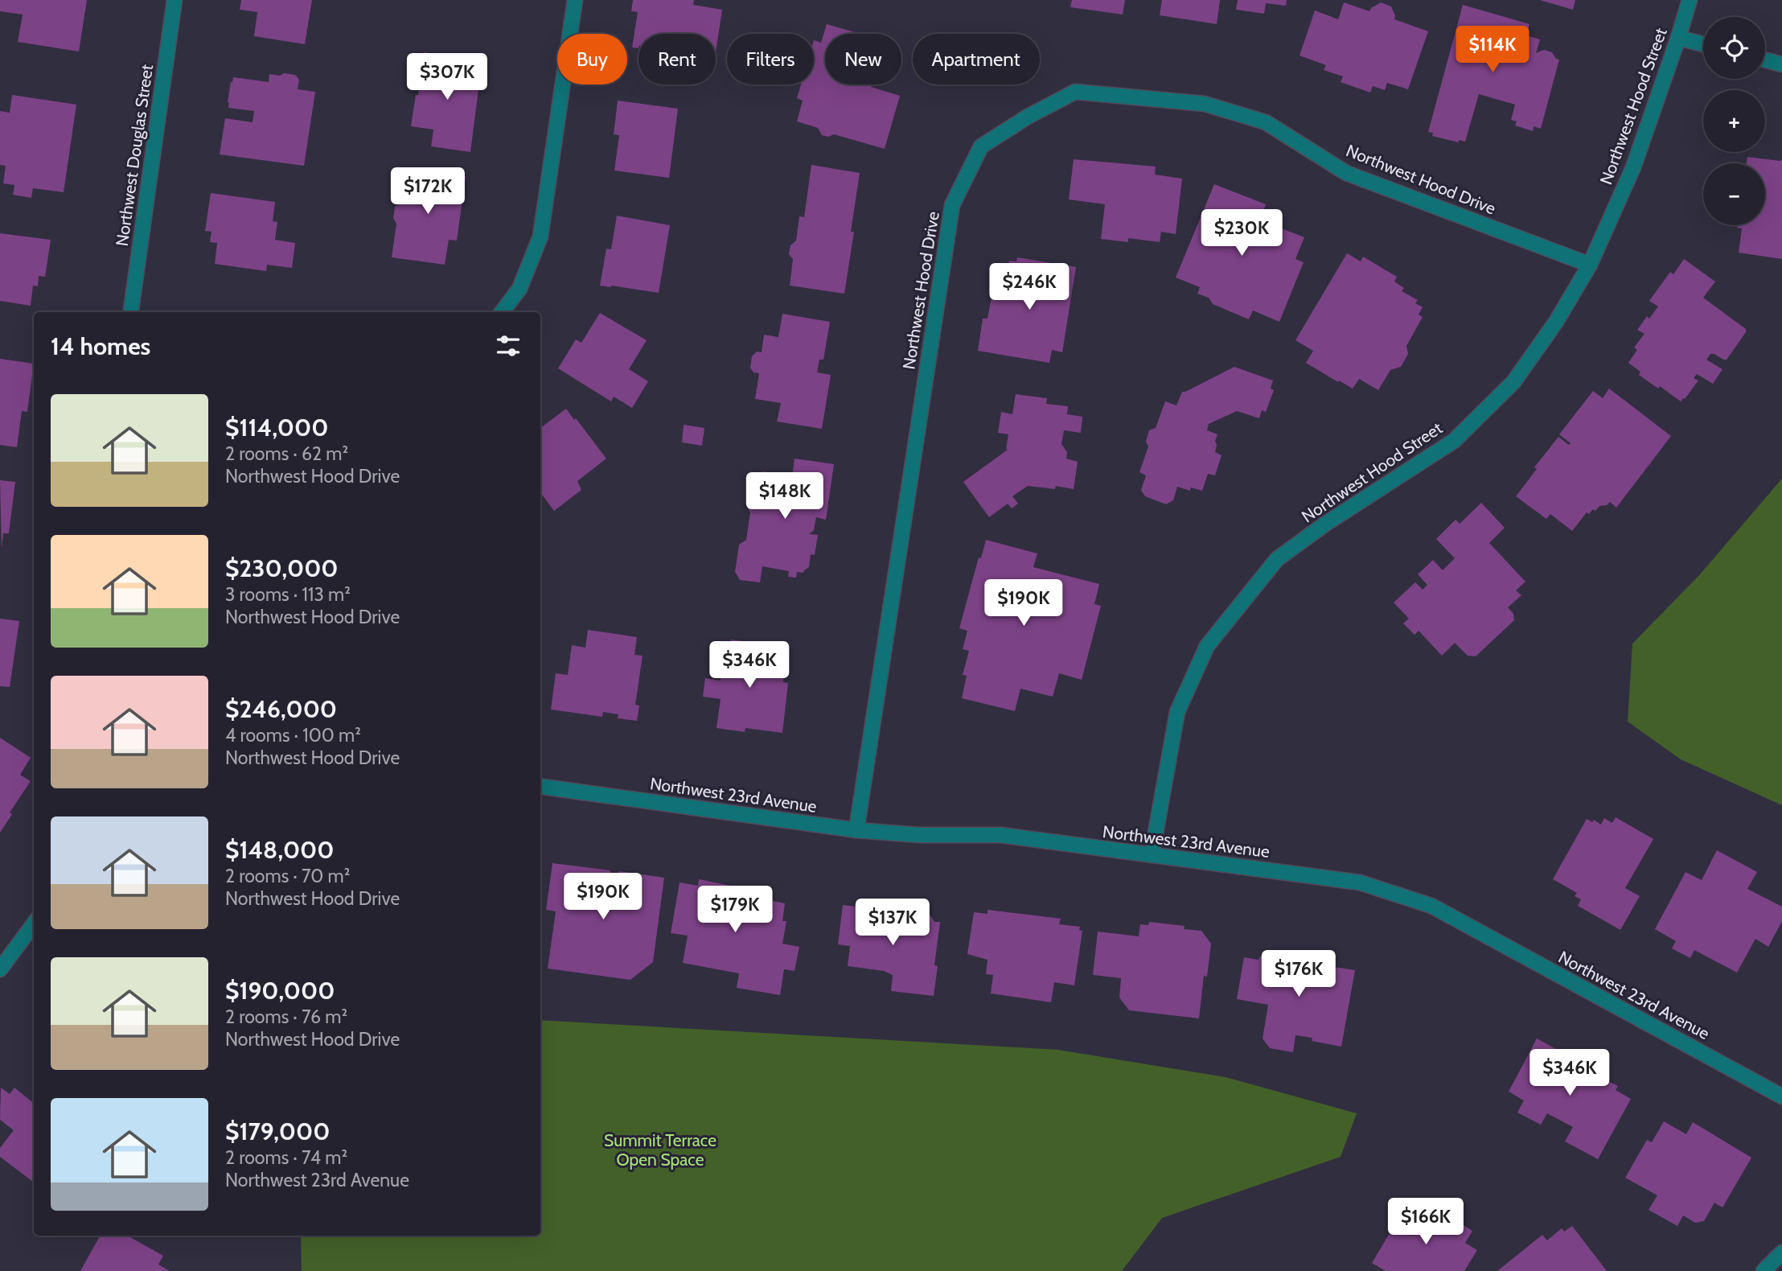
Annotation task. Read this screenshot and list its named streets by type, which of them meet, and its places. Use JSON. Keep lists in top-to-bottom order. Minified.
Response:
{"streets":{"street":["Northwest Hood Street","Northwest Douglas Street","Northwest Hood Drive","Northwest 23rd Avenue"]},"crossings":[["Northwest Hood Street","Northwest Hood Drive"],["Northwest Hood Street","Northwest 23rd Avenue"],["Northwest Hood Drive","Northwest 23rd Avenue"]],"parks":["Summit Terrace Open Space"],"page":{"map_buttons":["+","−"],"price":["$114K","$307K","$172K","$230K","$246K","$148K","$190K","$346K","$190K","$179K","$137K","$176K","$346K","$166K"],"chip":["Buy","Rent","Filters","New","Apartment"],"heading":"14 homes","list":[{"name":"$114,000","note":"2 rooms · 62 m² · Northwest Hood Drive"},{"name":"$230,000","note":"3 rooms · 113 m² · Northwest Hood Drive"},{"name":"$246,000","note":"4 rooms · 100 m² · Northwest Hood Drive"},{"name":"$148,000","note":"2 rooms · 70 m² · Northwest Hood Drive"},{"name":"$190,000","note":"2 rooms · 76 m² · Northwest Hood Drive"},{"name":"$179,000","note":"2 rooms · 74 m² · Northwest 23rd Avenue"}]}}
